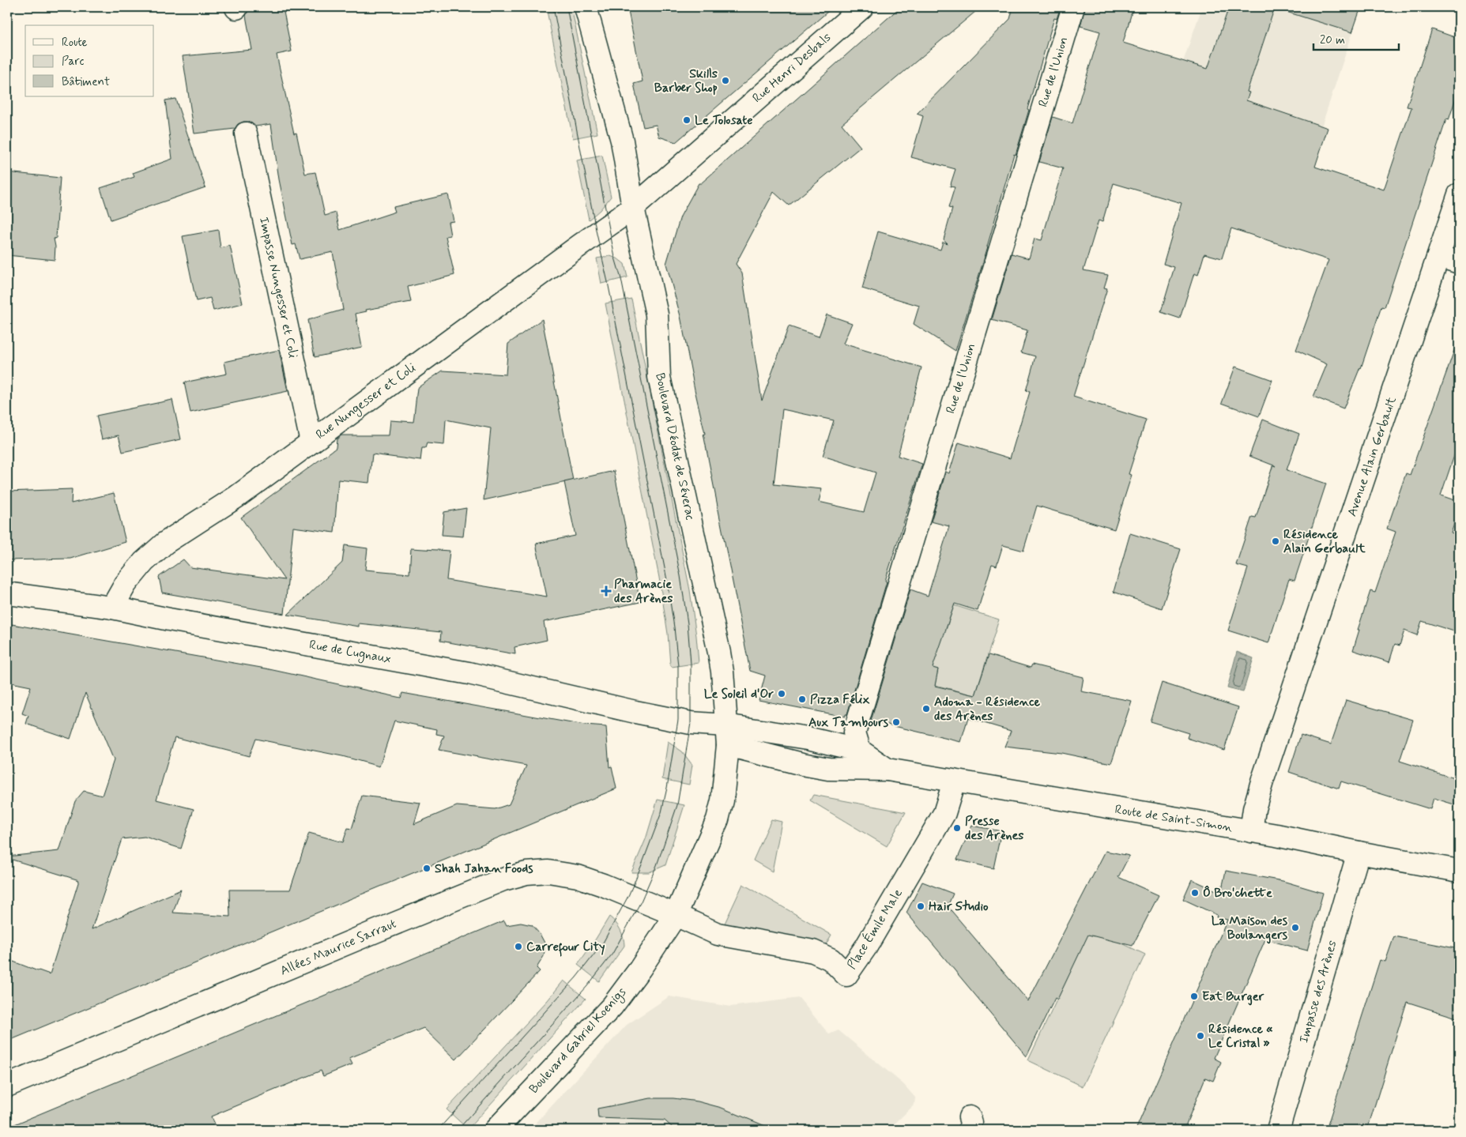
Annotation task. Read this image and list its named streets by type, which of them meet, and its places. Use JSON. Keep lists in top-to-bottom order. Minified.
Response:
{"streets":{"street":["Rue Henri Desbals","Rue de l'Union","Impasse Nungesser et Coli","Rue Nungesser et Coli","Boulevard Déodat de Séverac","Avenue Alain Gerbault","Rue de Cugnaux","Route de Saint-Simon","Place Émile Male","Allées Maurice Sarraut","Impasse des Arènes","Boulevard Gabriel Koenigs"]},"crossings":[["Rue Henri Desbals","Rue Nungesser et Coli"],["Rue Henri Desbals","Boulevard Déodat de Séverac"],["Rue de l'Union","Route de Saint-Simon"],["Impasse Nungesser et Coli","Rue Nungesser et Coli"],["Rue Nungesser et Coli","Boulevard Déodat de Séverac"],["Rue Nungesser et Coli","Rue de Cugnaux"],["Boulevard Déodat de Séverac","Rue de Cugnaux"],["Boulevard Déodat de Séverac","Route de Saint-Simon"],["Boulevard Déodat de Séverac","Boulevard Gabriel Koenigs"],["Avenue Alain Gerbault","Route de Saint-Simon"],["Rue de Cugnaux","Route de Saint-Simon"],["Rue de Cugnaux","Boulevard Gabriel Koenigs"],["Route de Saint-Simon","Place Émile Male"],["Route de Saint-Simon","Impasse des Arènes"],["Route de Saint-Simon","Boulevard Gabriel Koenigs"],["Place Émile Male","Allées Maurice Sarraut"],["Place Émile Male","Boulevard Gabriel Koenigs"],["Allées Maurice Sarraut","Boulevard Gabriel Koenigs"]],"places":{"other":["Skills Barber Shop","Le Tolosate","Résidence Alain Gerbault","Le Soleil d'Or","Pizza Félix","Adoma - Résidence des Arènes","Aux Tambours","Presse des Arènes","Shah Jahan Foods","Ô Bro'chette","Hair Studio","La Maison des Boulangers","Carrefour City","Eat Burger","Résidence « Le Cristal »"],"health":["Pharmacie des Arènes"]},"legend":["Route","Parc","Bâtiment"],"scale_bar":"20 m"}
